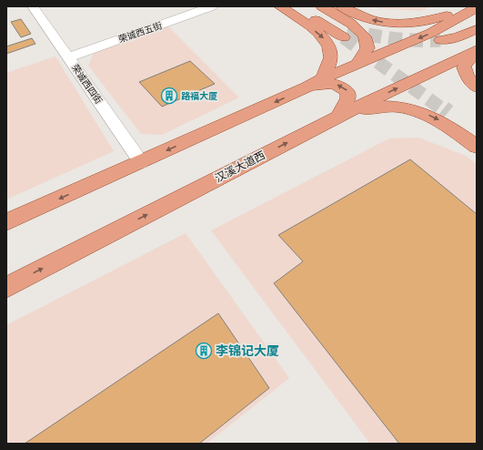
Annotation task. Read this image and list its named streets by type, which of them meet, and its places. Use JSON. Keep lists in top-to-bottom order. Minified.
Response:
{"streets":{"main road":["汉溪大道西"],"lane":["荣诚西五街","荣诚西四街"]},"crossings":[["荣诚西五街","荣诚西四街"]],"places":{"building":["路福大厦","李锦记大厦"]}}
